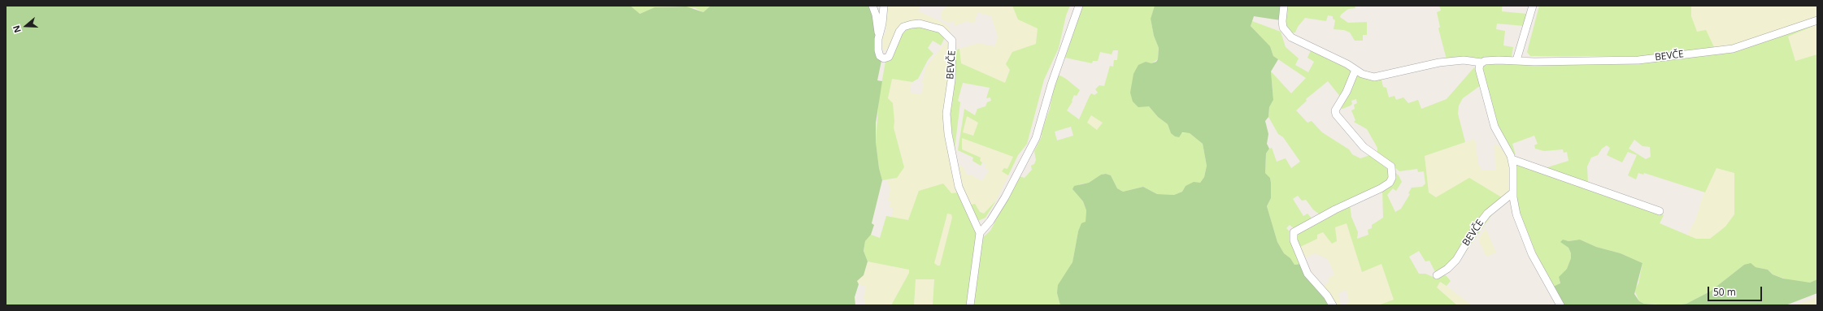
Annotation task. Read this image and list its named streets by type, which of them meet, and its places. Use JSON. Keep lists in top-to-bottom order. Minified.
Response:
{"streets":{"street":["BEVČE"]},"scale_bar":"50 m","north":"left"}
